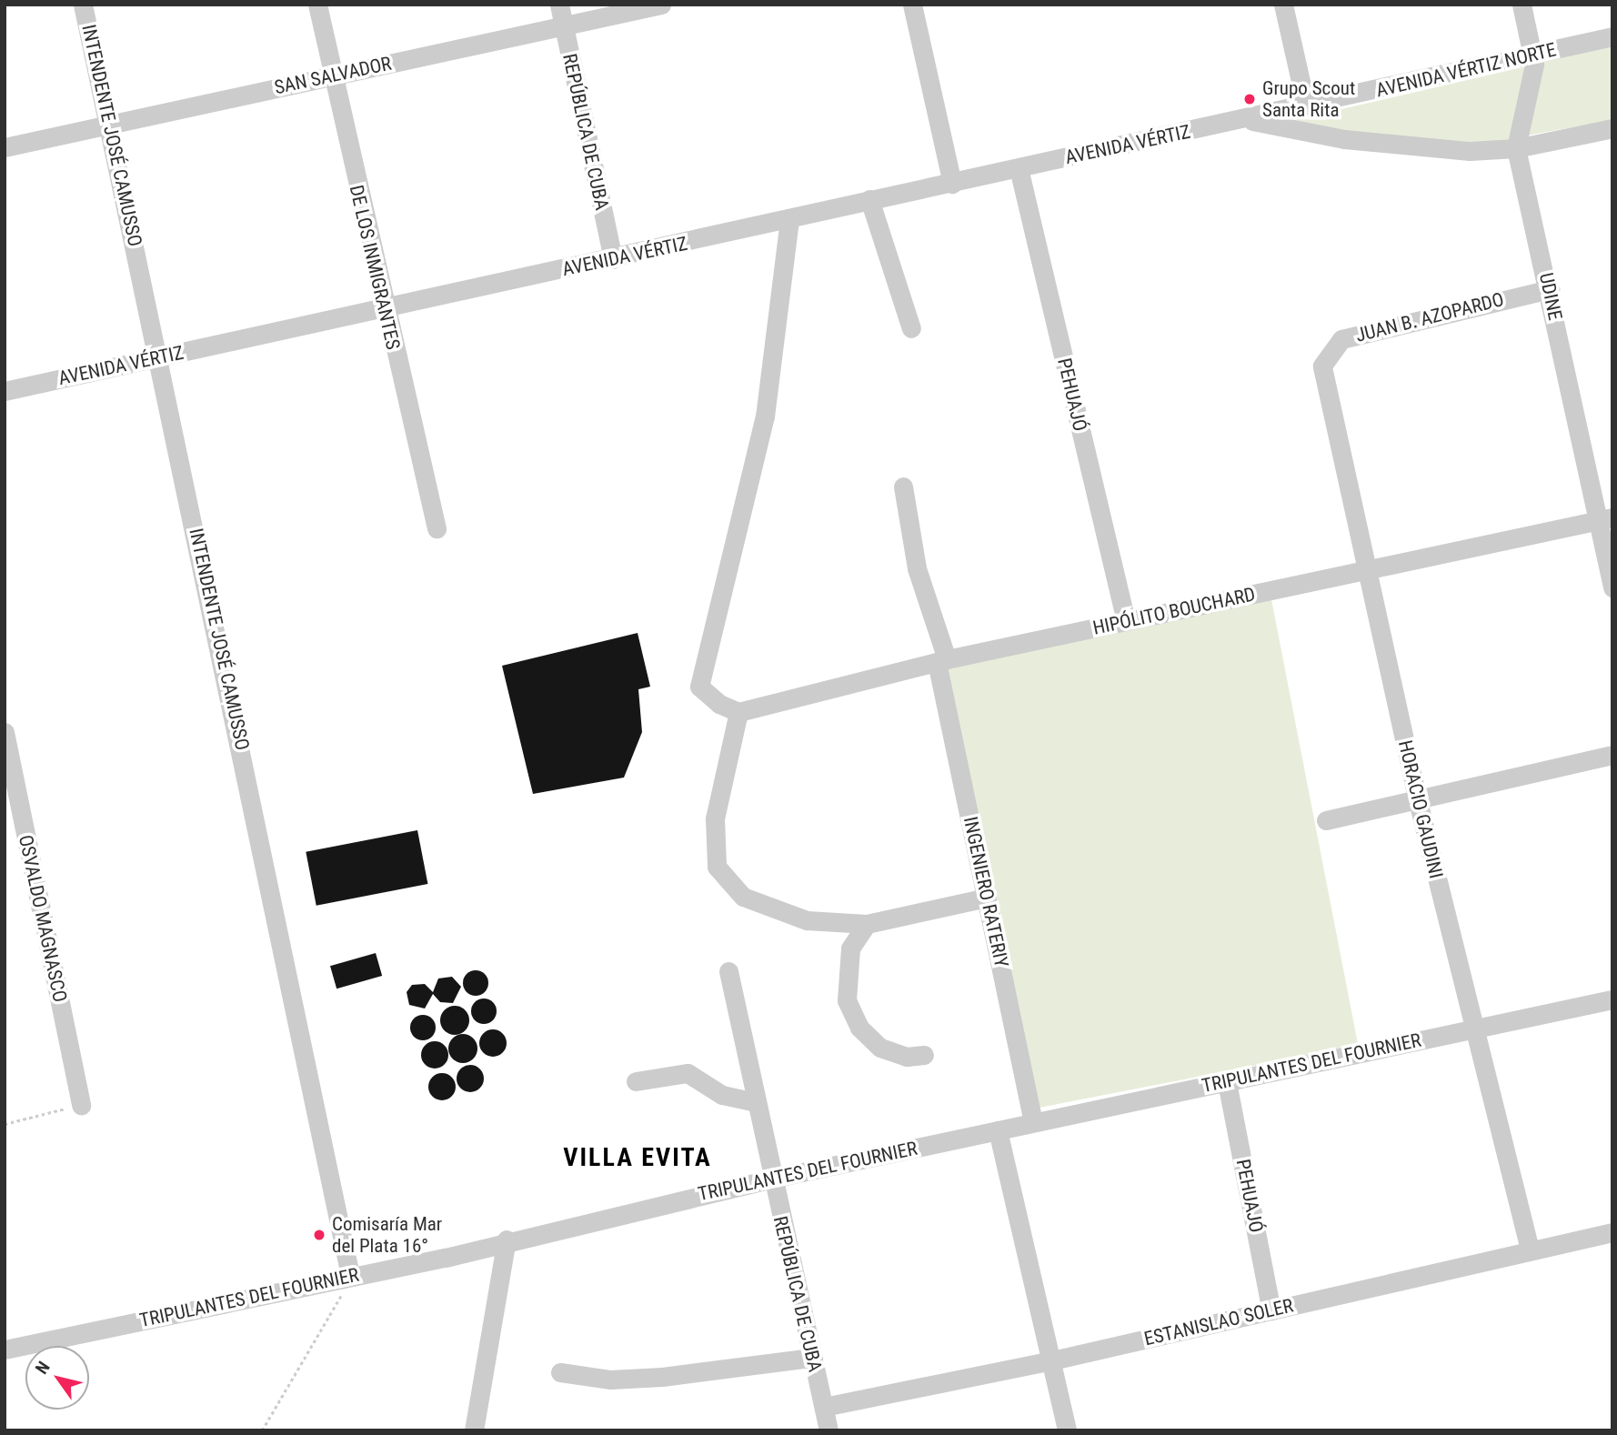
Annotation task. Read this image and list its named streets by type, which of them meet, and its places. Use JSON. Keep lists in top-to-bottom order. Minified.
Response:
{"streets":{"street":["AVENIDA VÉRTIZ NORTE","SAN SALVADOR","REPÚBLICA DE CUBA","INTENDENTE JOSÉ CAMUSSO","AVENIDA VÉRTIZ","DE LOS INMIGRANTES","UDINE","JUAN B. AZOPARDO","PEHUAJÓ","HIPÓLITO BOUCHARD","HORACIO GAUDINI","INGENIERO RATERIY","OSVALDO MAGNASCO","TRIPULANTES DEL FOURNIER","ESTANISLAO SOLER"]},"crossings":[["AVENIDA VÉRTIZ NORTE","AVENIDA VÉRTIZ"],["AVENIDA VÉRTIZ NORTE","UDINE"],["SAN SALVADOR","REPÚBLICA DE CUBA"],["SAN SALVADOR","INTENDENTE JOSÉ CAMUSSO"],["SAN SALVADOR","DE LOS INMIGRANTES"],["REPÚBLICA DE CUBA","AVENIDA VÉRTIZ"],["REPÚBLICA DE CUBA","TRIPULANTES DEL FOURNIER"],["REPÚBLICA DE CUBA","ESTANISLAO SOLER"],["INTENDENTE JOSÉ CAMUSSO","AVENIDA VÉRTIZ"],["INTENDENTE JOSÉ CAMUSSO","TRIPULANTES DEL FOURNIER"],["AVENIDA VÉRTIZ","DE LOS INMIGRANTES"],["AVENIDA VÉRTIZ","PEHUAJÓ"],["UDINE","JUAN B. AZOPARDO"],["UDINE","HIPÓLITO BOUCHARD"],["JUAN B. AZOPARDO","HORACIO GAUDINI"],["PEHUAJÓ","HIPÓLITO BOUCHARD"],["PEHUAJÓ","TRIPULANTES DEL FOURNIER"],["PEHUAJÓ","ESTANISLAO SOLER"],["HIPÓLITO BOUCHARD","HORACIO GAUDINI"],["HIPÓLITO BOUCHARD","INGENIERO RATERIY"],["HORACIO GAUDINI","TRIPULANTES DEL FOURNIER"],["HORACIO GAUDINI","ESTANISLAO SOLER"],["INGENIERO RATERIY","TRIPULANTES DEL FOURNIER"]],"districts":["VILLA EVITA"],"places":["Grupo Scout Santa Rita","Comisaría Mar del Plata 16°"],"north":"top left"}
